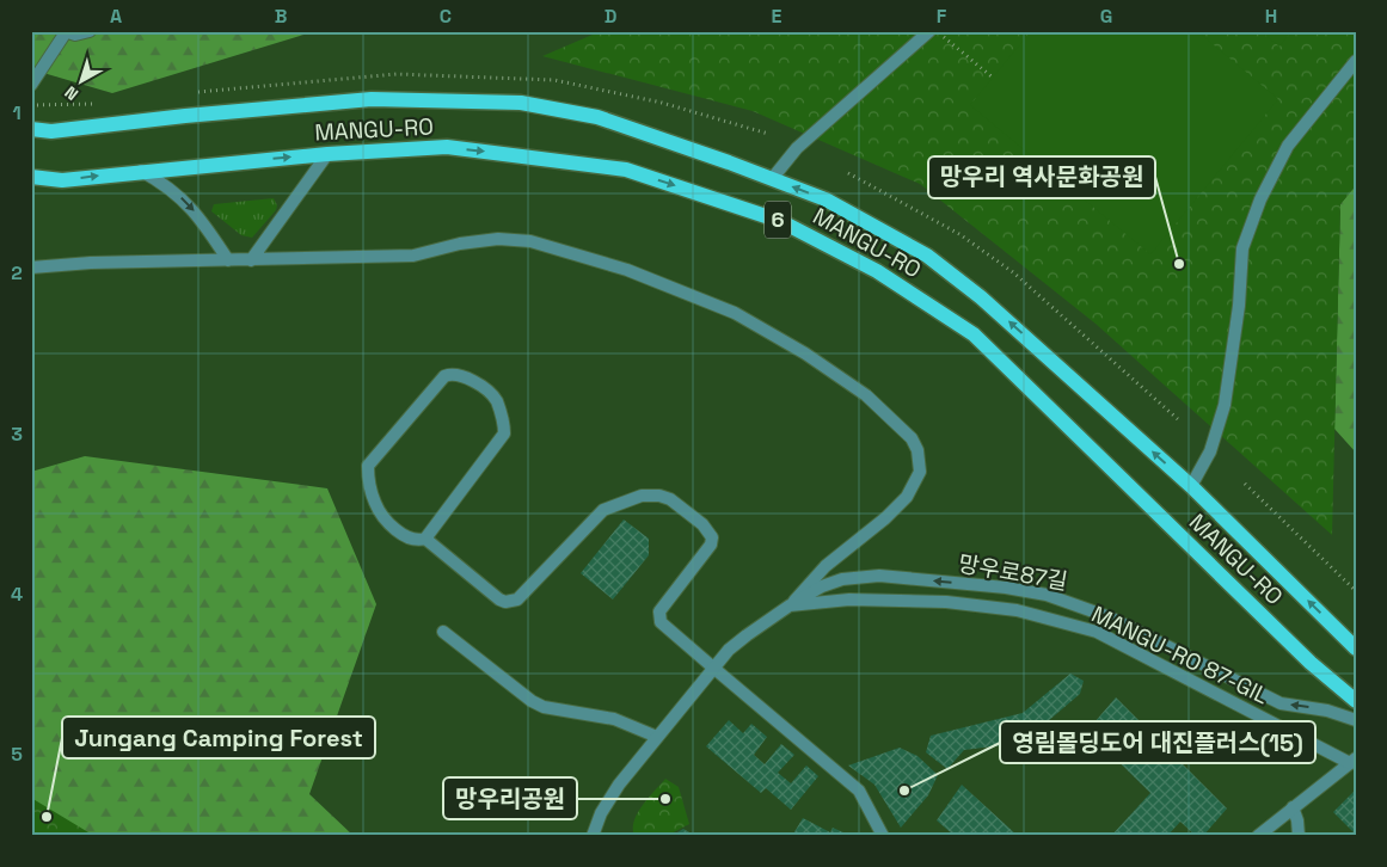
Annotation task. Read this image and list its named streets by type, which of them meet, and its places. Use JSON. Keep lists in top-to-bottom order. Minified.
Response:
{"streets":{"main road":["MANGU-RO","6"],"street":["망우로87길","MANGU-RO 87-GIL"]},"crossings":[["망우로87길","MANGU-RO 87-GIL"]],"one_way":["망우로87길"],"places":["망우리 역사문화공원","영림몰딩도어 대진플러스(15)","망우리공원","Jungang Camping Forest"],"north":"bottom left","grid":{"columns":["A","B","C","D","E","F","G","H"],"rows":["1","2","3","4","5"]}}
